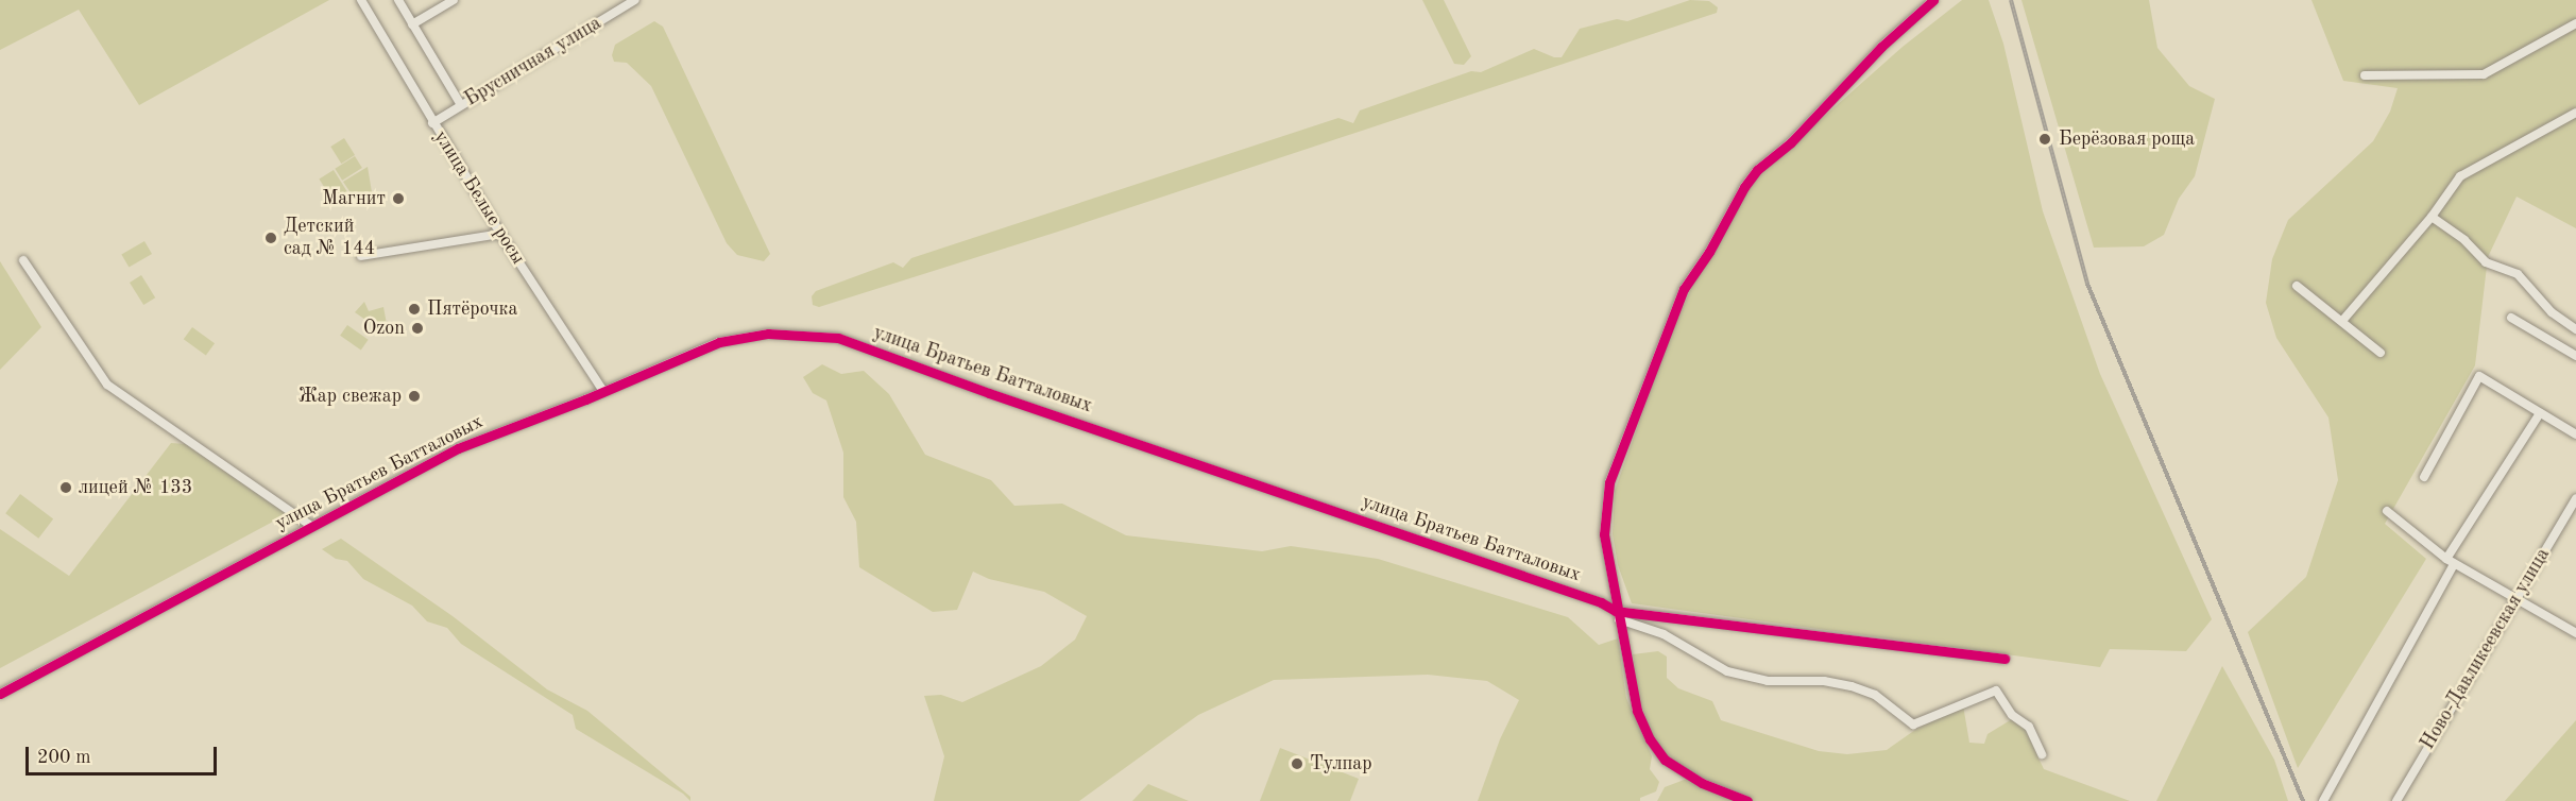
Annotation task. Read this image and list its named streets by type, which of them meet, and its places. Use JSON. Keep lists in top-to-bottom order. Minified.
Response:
{"streets":{"street":["Брусничная улица","улица Белые росы","улица Братьев Батталовых","Ново-Давликеевская улица"]},"crossings":[["Брусничная улица","улица Белые росы"],["улица Белые росы","улица Братьев Батталовых"]],"places":["Берёзовая роща","Магнит","Детский сад № 144","Пятёрочка","Ozon","Жар свежар","лицей № 133","Тулпар"],"scale_bar":"200 m"}
